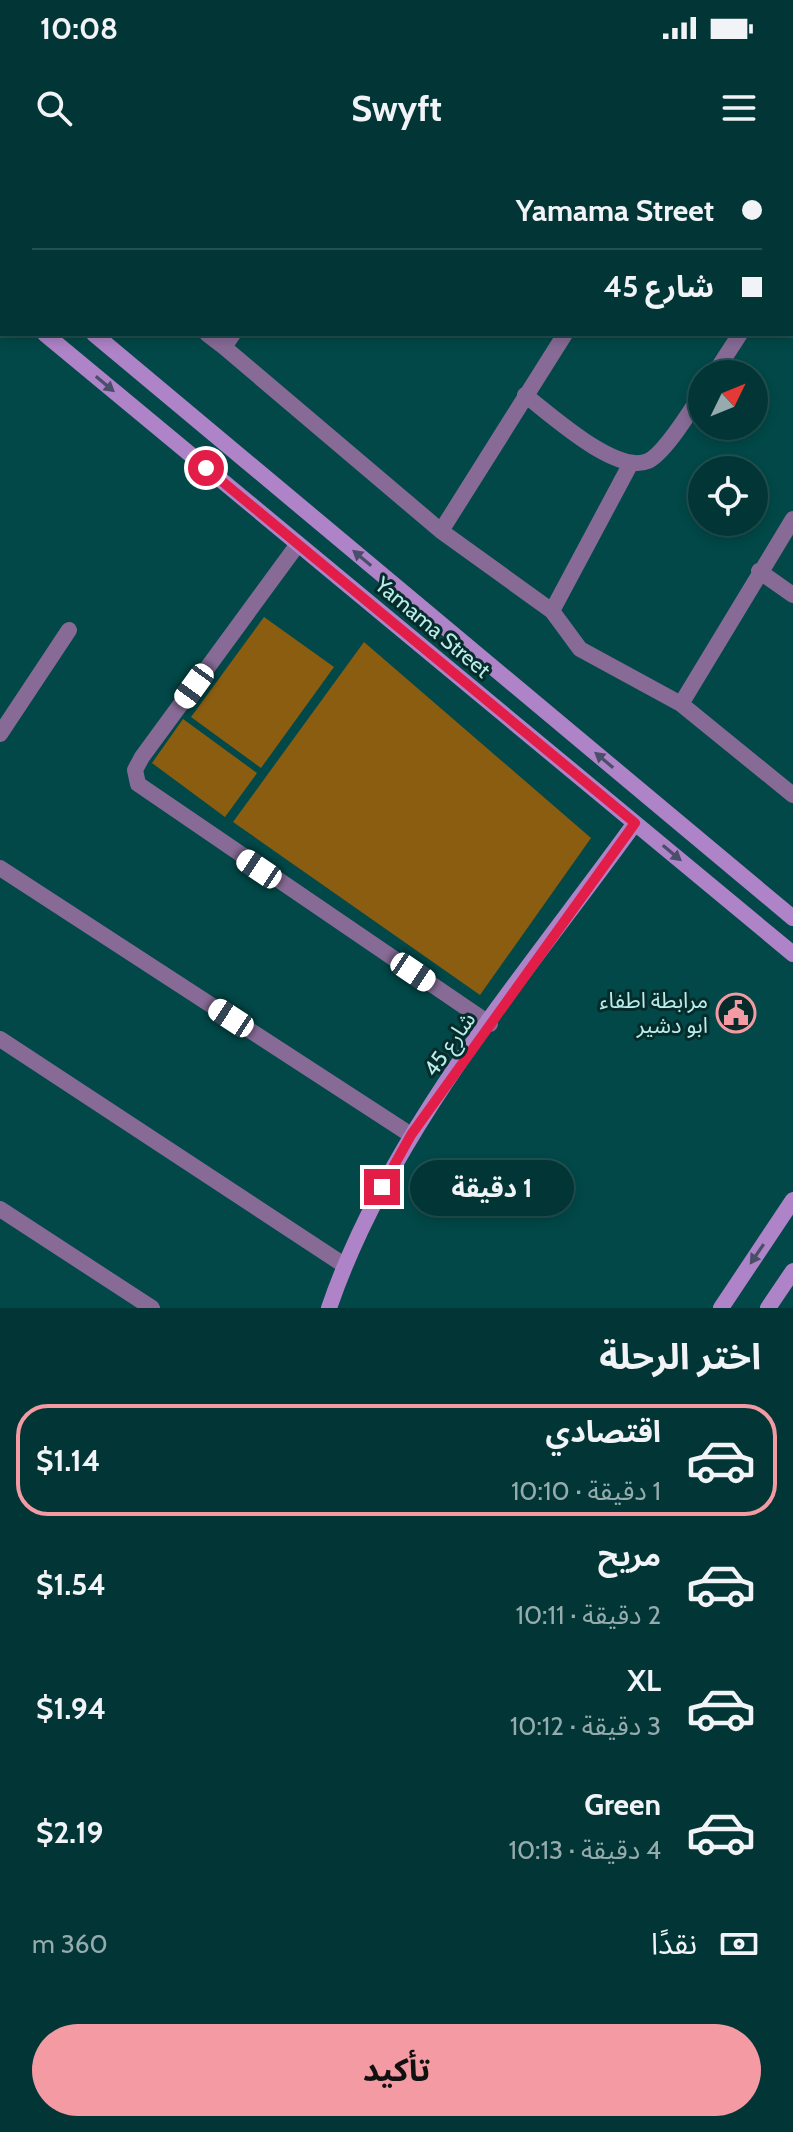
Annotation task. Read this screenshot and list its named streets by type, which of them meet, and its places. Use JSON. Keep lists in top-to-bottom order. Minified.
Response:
{"streets":{"main road":["Yamama Street","شارع 45"]},"crossings":[["Yamama Street","شارع 45"]],"places":{"public building":["مرابطة اطفاء ابو دشير"]},"north":"top right","page":{"status":"10:08","header":"Swyft","banner":["Yamama Street","شارع 45"],"bubble":"1 دقيقة","heading":"اختر الرحلة","list":[{"name":"اقتصادي","note":"1 دقيقة · 10:10","value":"$1.14"},{"name":"مريح","note":"2 دقيقة · 10:11","value":"$1.54"},{"name":"XL","note":"3 دقيقة · 10:12","value":"$1.94"},{"name":"Green","note":"4 دقيقة · 10:13","value":"$2.19"}],"pay":["نقدًا","360 m"],"buttons":"تأكيد"}}
